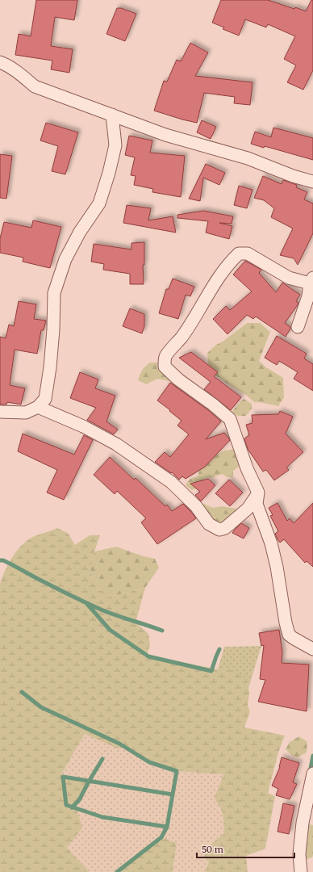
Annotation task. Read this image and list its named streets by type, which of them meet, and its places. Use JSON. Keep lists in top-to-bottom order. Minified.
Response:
{"scale_bar":"50 m"}
